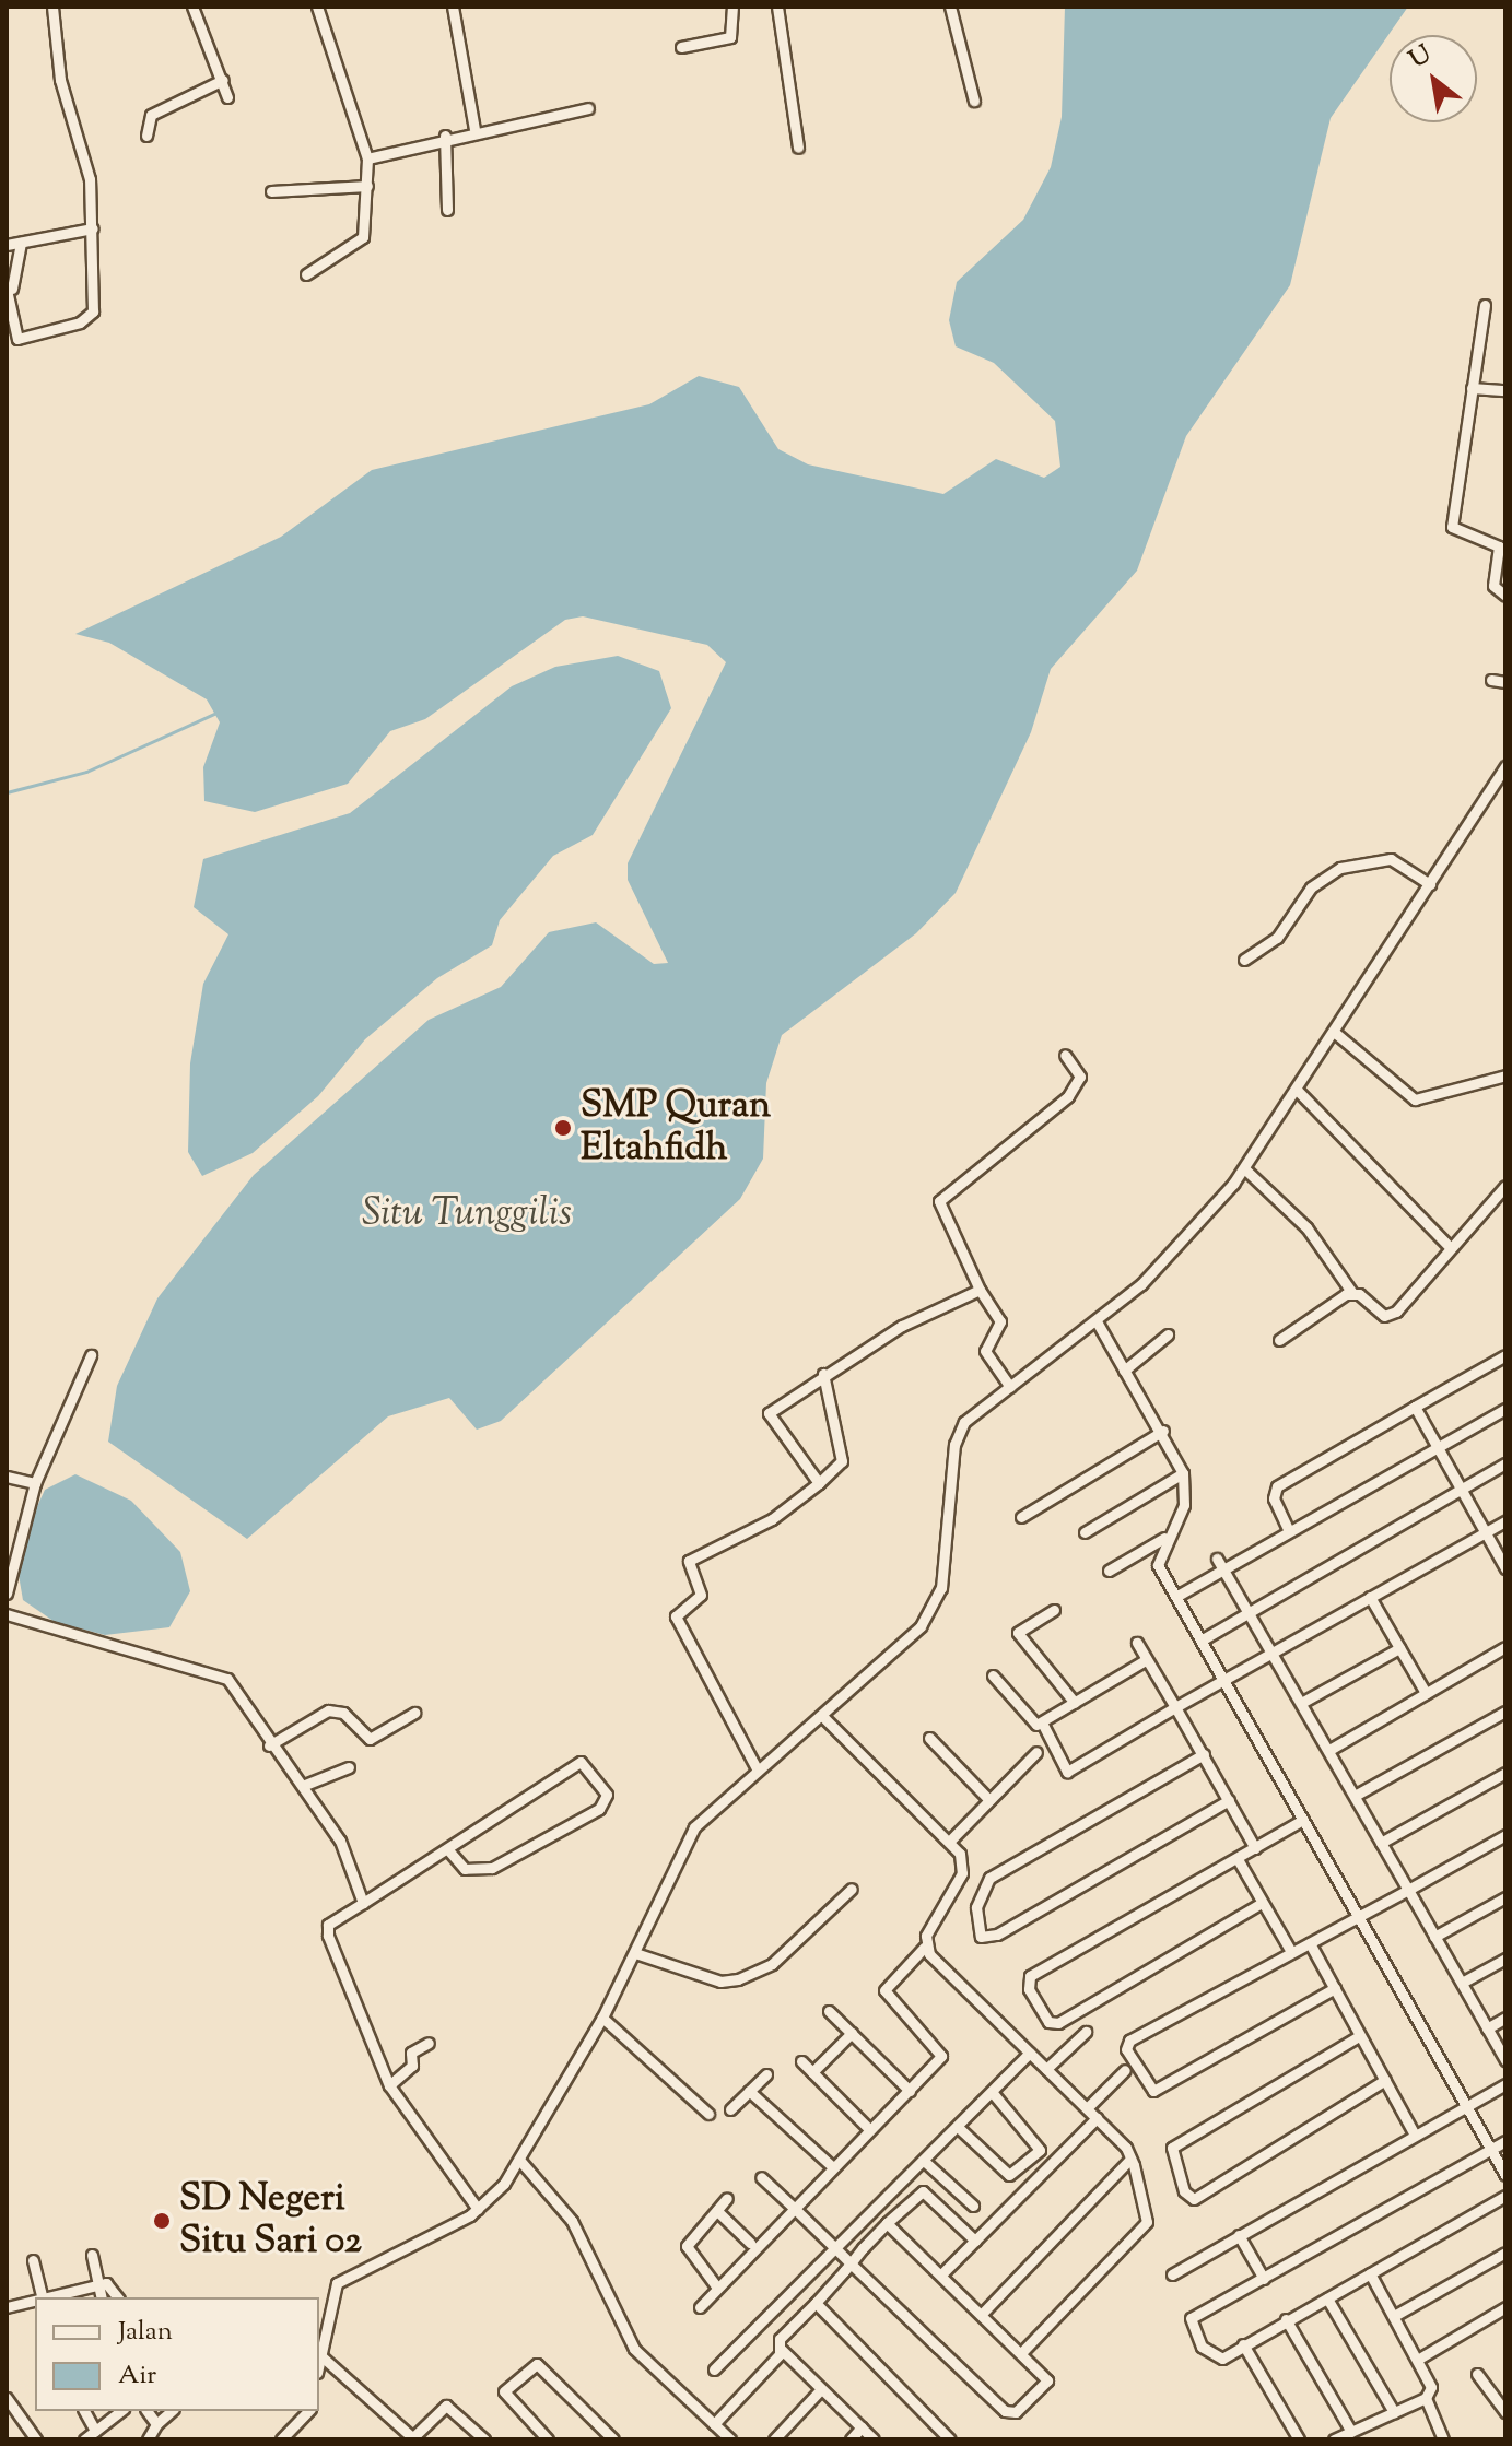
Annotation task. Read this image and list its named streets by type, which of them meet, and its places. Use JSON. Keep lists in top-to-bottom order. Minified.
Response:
{"water":["Situ Tunggilis"],"places":["SMP Quran Eltahfidh","SD Negeri Situ Sari 02"],"legend":["Jalan","Air"],"north":"top left"}
